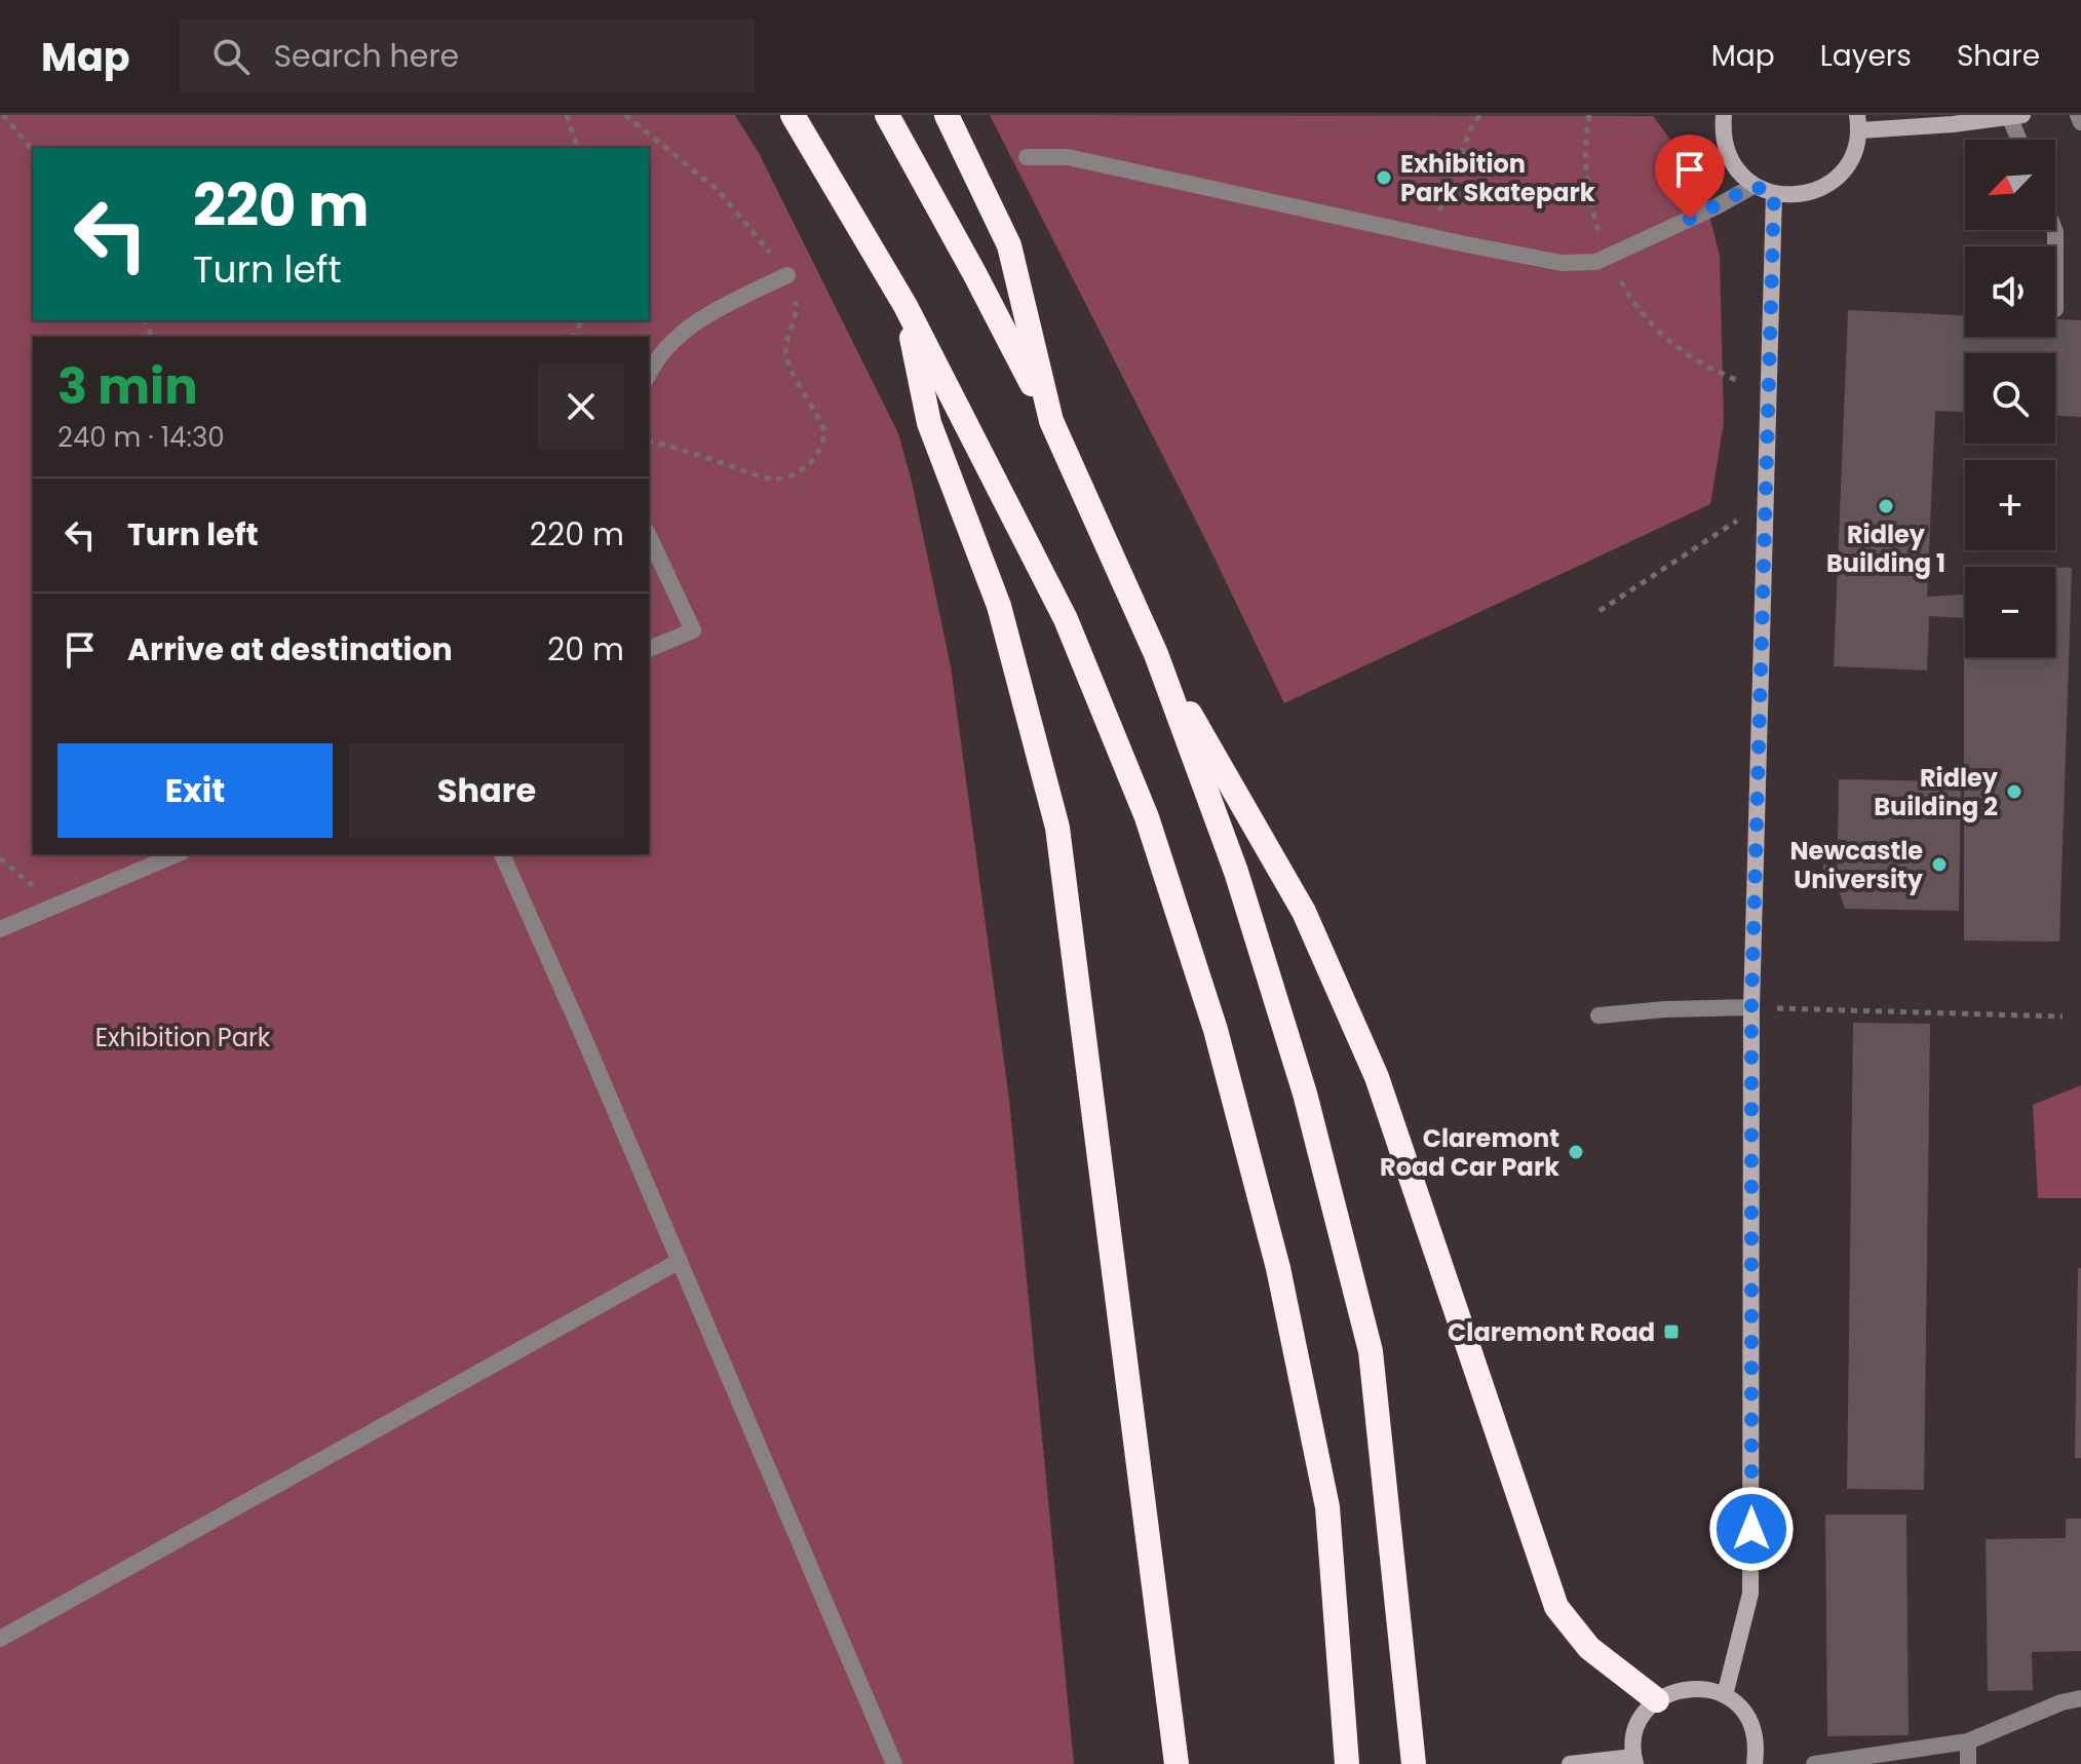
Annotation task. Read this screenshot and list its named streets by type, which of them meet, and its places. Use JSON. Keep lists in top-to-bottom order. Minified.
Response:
{"parks":["Exhibition Park"],"places":{"other":["Exhibition Park Skatepark","Ridley Building 1","Ridley Building 2","Newcastle University","Claremont Road Car Park"],"transit":["Claremont Road"]},"north":"bottom left","page":{"header":"Map","search":"Search here","nav":["Map","Layers","Share"],"map_buttons":["+","−"],"turn":["220 m","Turn left"],"heading":["3 min","240 m · 14:30"],"list":[{"name":"Turn left","value":"220 m"},{"name":"Arrive at destination","value":"20 m"}],"buttons":["Exit","Share"]}}
